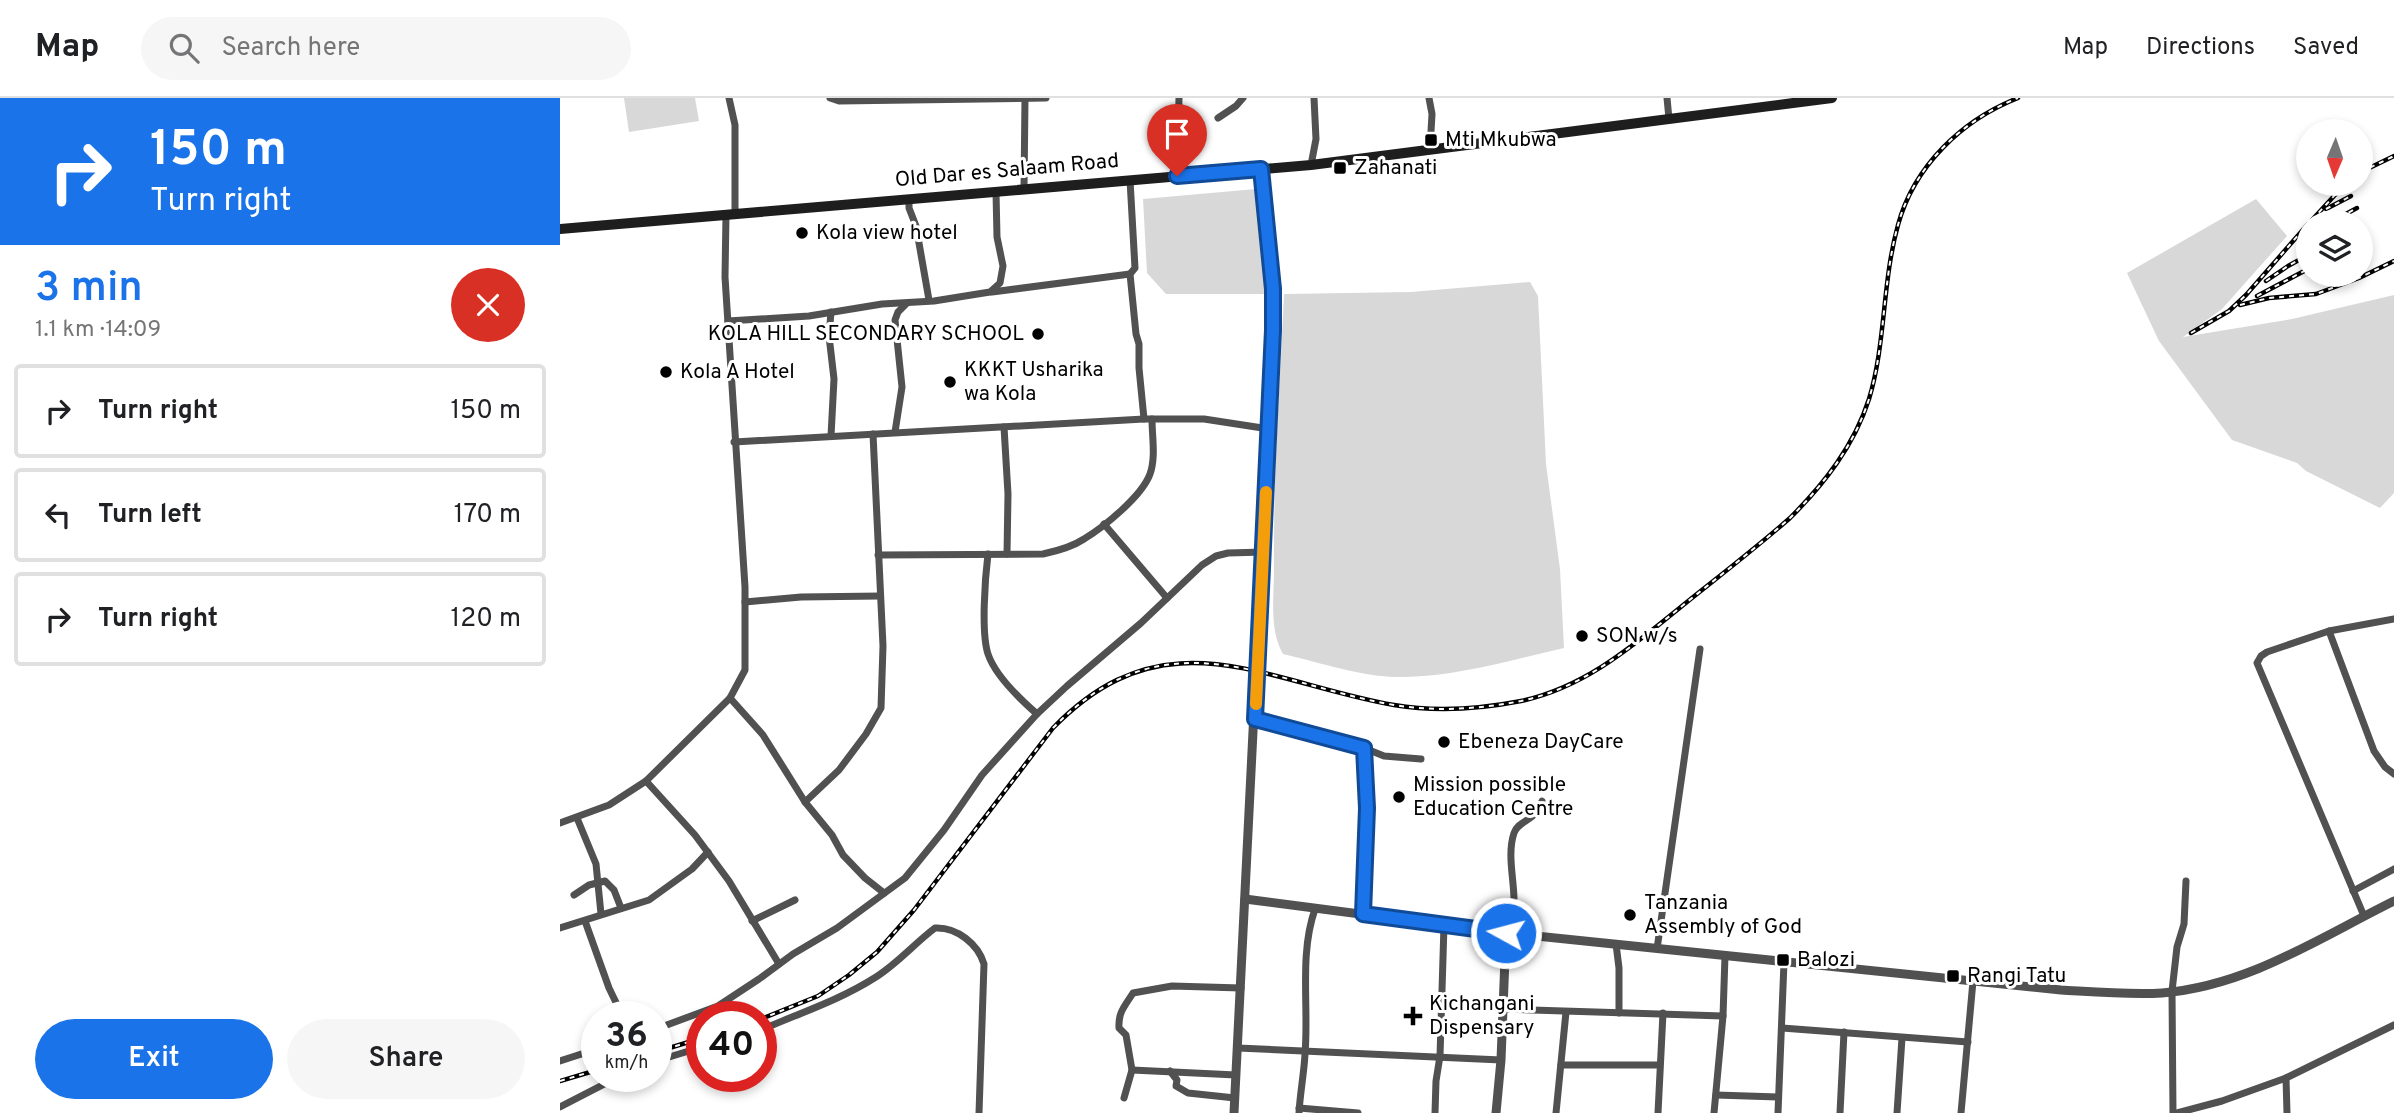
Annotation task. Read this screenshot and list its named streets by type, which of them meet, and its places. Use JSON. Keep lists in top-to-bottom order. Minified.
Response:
{"streets":{"main road":["Old Dar es Salaam Road"]},"places":{"transit":["Mti Mkubwa","Zahanati","Balozi","Rangi Tatu"],"other":["Kola view hotel","KOLA HILL SECONDARY SCHOOL","Kola A Hotel","KKKT Usharika wa Kola","SON w/s","Ebeneza DayCare","Mission possible Education Centre","Tanzania Assembly of God"],"health":["Kichangani Dispensary"]},"north":"bottom","page":{"header":"Map","search":"Search here","nav":["Map","Directions","Saved"],"turn":["150 m","Turn right"],"heading":["3 min","1.1 km · 14:09"],"list":[{"name":"Turn right","value":"150 m"},{"name":"Turn left","value":"170 m"},{"name":"Turn right","value":"120 m"}],"speed":"36 km/h","limit":"40","buttons":["Exit","Share"]}}
